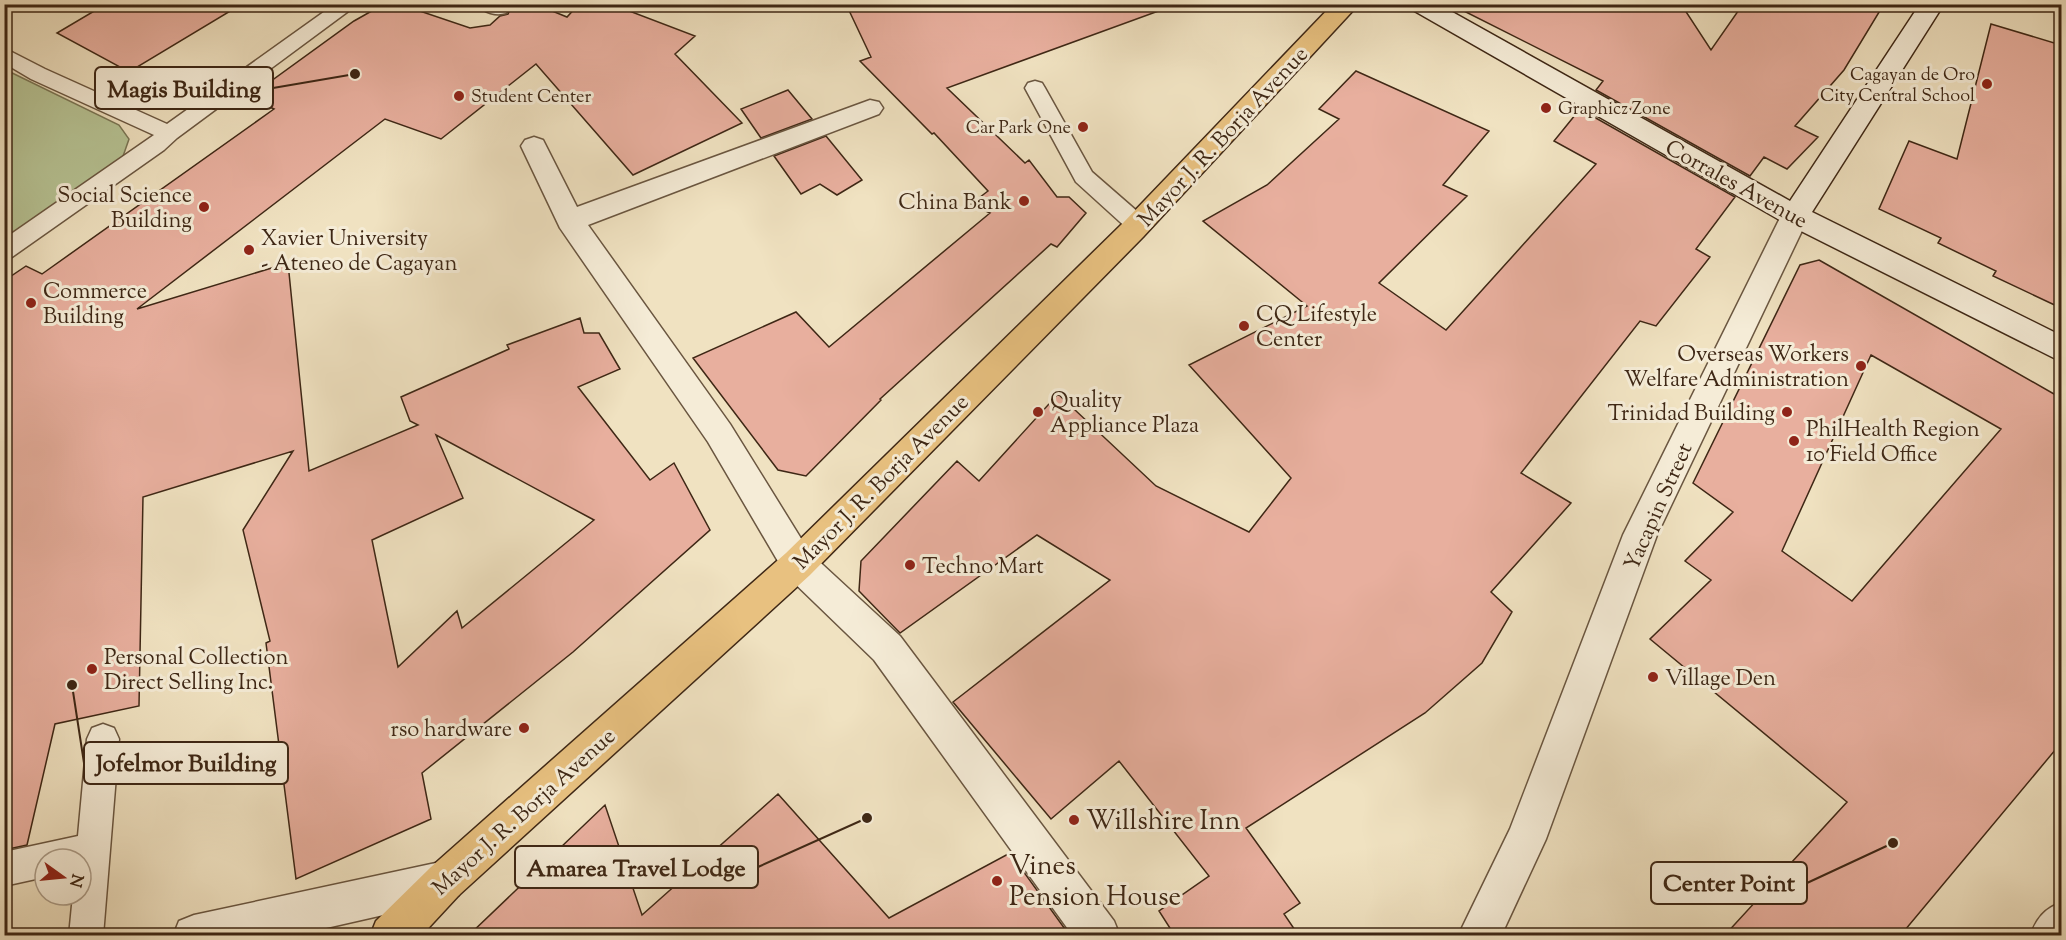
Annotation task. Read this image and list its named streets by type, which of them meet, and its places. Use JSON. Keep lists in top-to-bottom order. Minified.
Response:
{"streets":{"main road":["Mayor J. R. Borja Avenue"],"street":["Corrales Avenue","Yacapin Street"]},"crossings":[["Corrales Avenue","Yacapin Street"]],"places":["Magis Building","Cagayan de Oro City Central School","Student Center","Graphicz Zone","Car Park One","China Bank","Social Science Building","Xavier University - Ateneo de Cagayan","Commerce Building","CQ Lifestyle Center","Overseas Workers Welfare Administration","Quality Appliance Plaza","Trinidad Building","PhilHealth Region 10 Field Office","Techno Mart","Personal Collection Direct Selling Inc.","Village Den","Jofelmor Building","rso hardware","Amarea Travel Lodge","Willshire Inn","Center Point","Vines Pension House"],"north":"right"}
